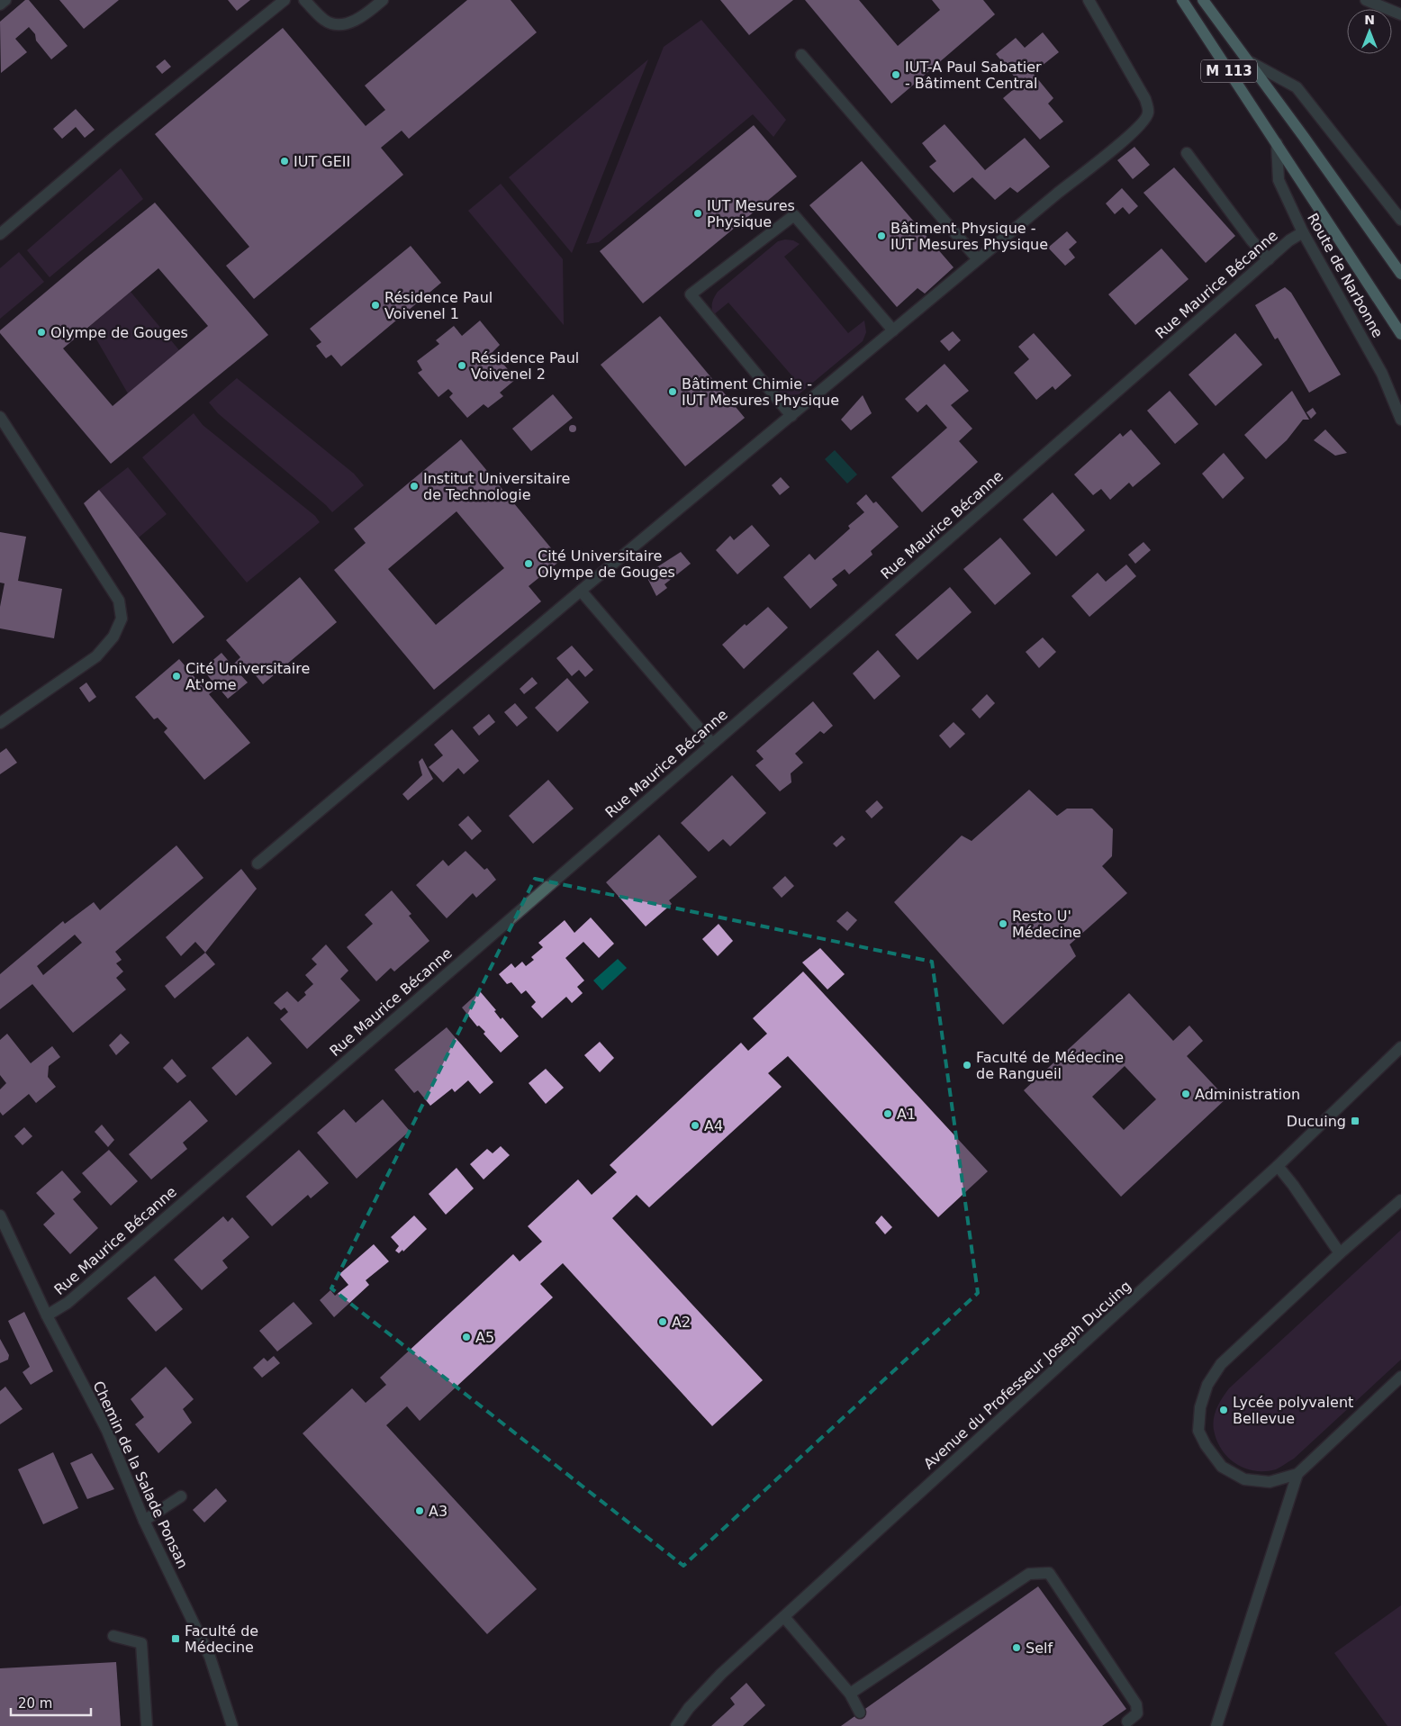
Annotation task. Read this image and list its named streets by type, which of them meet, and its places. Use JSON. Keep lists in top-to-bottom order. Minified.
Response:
{"streets":{"main road":["M 113","Route de Narbonne"],"street":["Rue Maurice Bécanne","Avenue du Professeur Joseph Ducuing","Chemin de la Salade Ponsan"]},"crossings":[["Route de Narbonne","Rue Maurice Bécanne"],["Rue Maurice Bécanne","Chemin de la Salade Ponsan"]],"places":{"other":["IUT-A Paul Sabatier - Bâtiment Central","IUT GEII","IUT Mesures Physique","Bâtiment Physique - IUT Mesures Physique","Résidence Paul Voivenel 1","Olympe de Gouges","Résidence Paul Voivenel 2","Bâtiment Chimie - IUT Mesures Physique","Institut Universitaire de Technologie","Cité Universitaire Olympe de Gouges","Cité Universitaire At'ome","Resto U' Médecine","Faculté de Médecine de Rangueil","Administration","A1","A4","A2","A5","Lycée polyvalent Bellevue","A3","Self"],"transit":["Ducuing","Faculté de Médecine"]},"scale_bar":"20 m","north":"top"}
